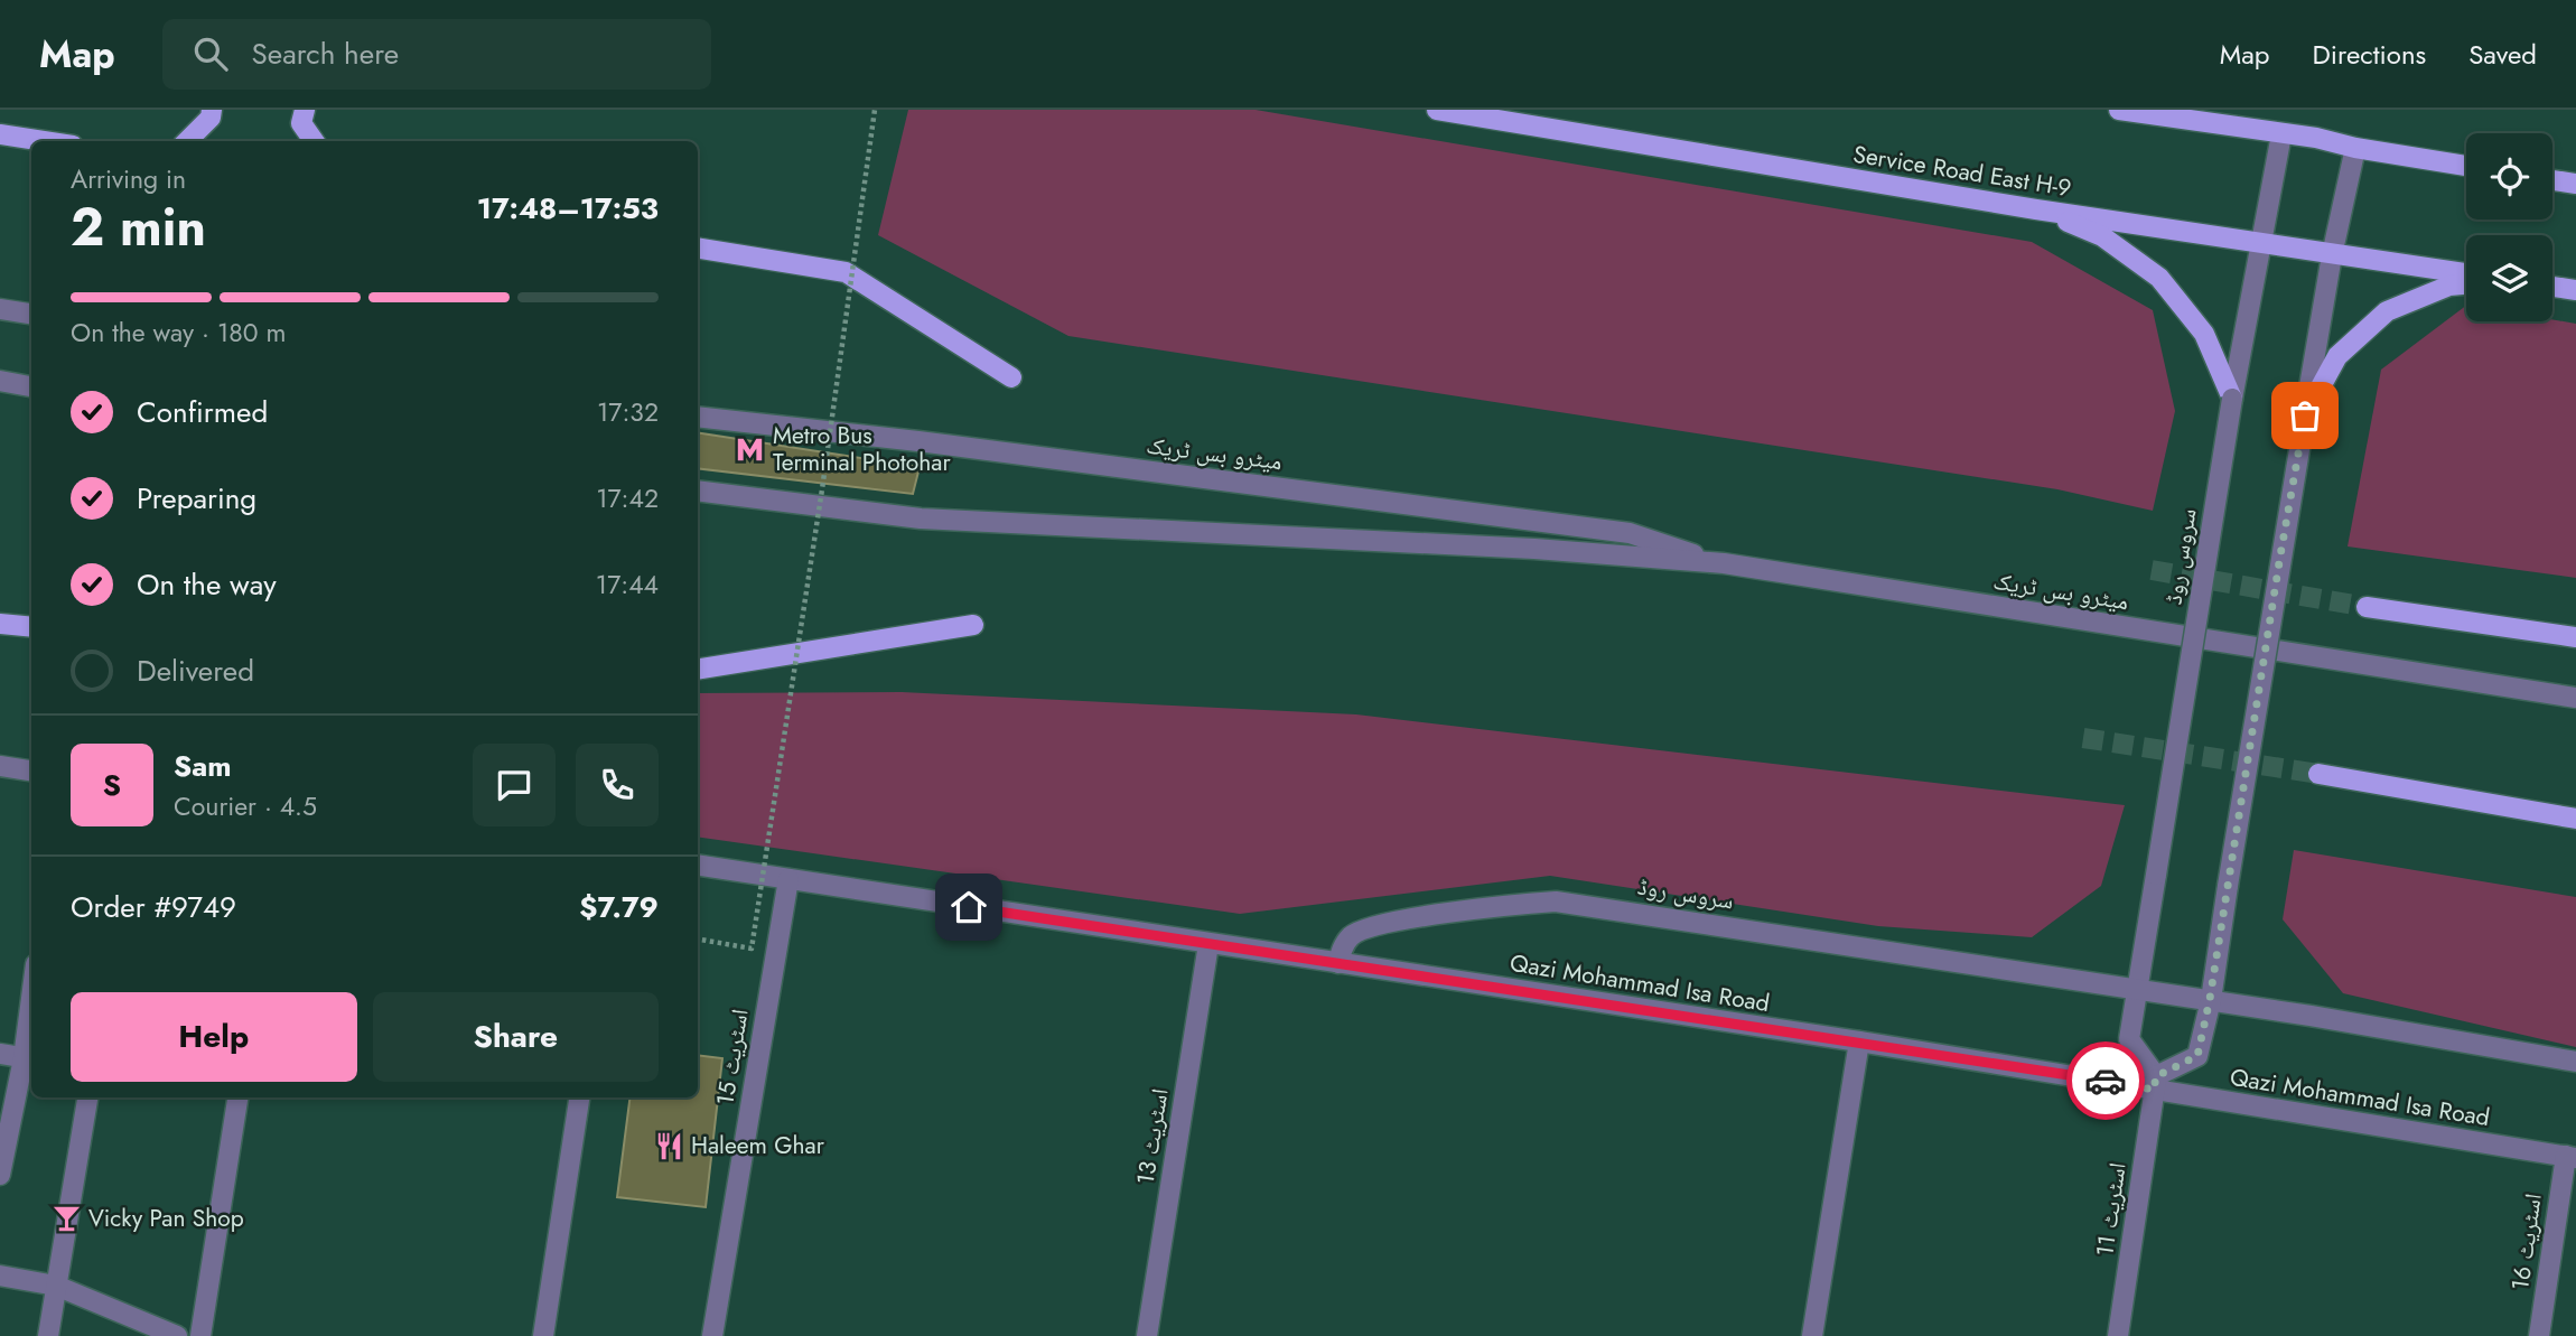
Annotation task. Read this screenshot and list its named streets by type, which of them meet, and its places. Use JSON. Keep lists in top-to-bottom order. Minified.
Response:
{"streets":{"main road":["Service Road East H-9"],"street":["میٹرو بس ٹریک","سروس روڈ","Qazi Mohammad Isa Road","اسٹریٹ 15","اسٹریٹ 13","اسٹریٹ 11","اسٹریٹ 16"]},"crossings":[["Service Road East H-9","سروس روڈ"],["سروس روڈ","Qazi Mohammad Isa Road"],["سروس روڈ","اسٹریٹ 11"],["Qazi Mohammad Isa Road","اسٹریٹ 15"],["Qazi Mohammad Isa Road","اسٹریٹ 13"],["Qazi Mohammad Isa Road","اسٹریٹ 11"],["Qazi Mohammad Isa Road","اسٹریٹ 16"]],"places":{"metro station":["Metro Bus Terminal Photohar"],"restaurant":["Haleem Ghar"],"bar":["Vicky Pan Shop"]},"page":{"header":"Map","search":"Search here","nav":["Map","Directions","Saved"],"heading":["2 min","Arriving in","17:48–17:53"],"panel":["Sam","Courier · 4.5","Order #9749","$7.79"],"bar":"On the way · 180 m","list":[["Confirmed","17:32"],["Preparing","17:42"],["On the way","17:44"],"Delivered"],"round":"S","buttons":["Help","Share"]}}
